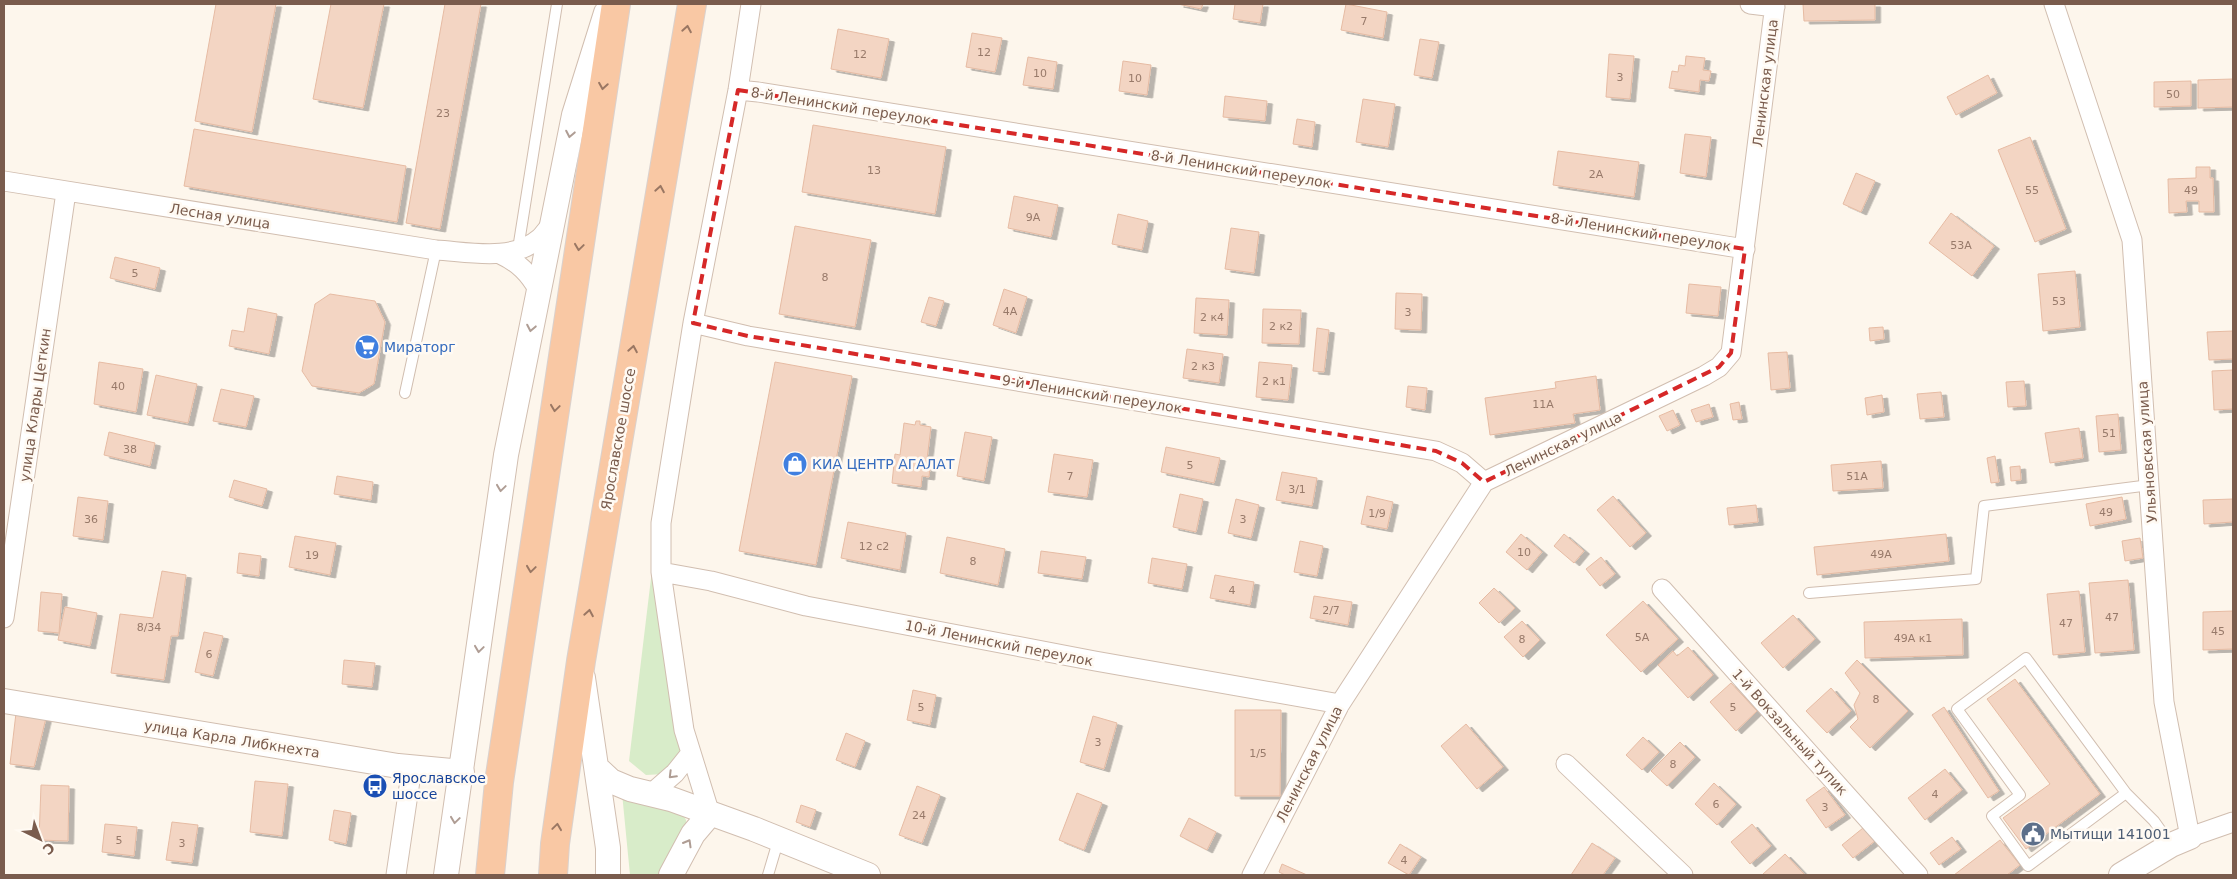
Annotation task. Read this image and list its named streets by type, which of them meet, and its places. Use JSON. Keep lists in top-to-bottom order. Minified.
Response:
{"streets":{"highway":["Ярославское шоссе"],"street":["Ленинская улица","8-й Ленинский переулок","Лесная улица","9-й Ленинский переулок","улица Клары Цеткин","Ульяновская улица","10-й Ленинский переулок","1-й Вокзальный тупик","улица Карла Либкнехта"]},"crossings":[["Ленинская улица","8-й Ленинский переулок"],["Ленинская улица","9-й Ленинский переулок"],["Ленинская улица","10-й Ленинский переулок"],["Лесная улица","улица Клары Цеткин"]],"places":{"supermarket":["Мираторг"],"shop":["КИА ЦЕНТР АГАЛАТ"],"bus stop":["Ярославское шоссе"],"public building":["Мытищи 141001"]},"house_numbers":["7","12","12","10","3","10","50","23","13","2А","55","49","9А","53А","5","8","53","4А","3","2 к4","2 к2","2 к3","2 к1","40","11А","51","38","5","7","51А","3/1","49","1/9","36","3","12 с2","10","49А","19","8","4","2/7","47","47","8/34","45","5A","49А к1","8","6","8","5","5","3","1/5","8","4","6","3","24","5","3","4"],"north":"bottom right"}
